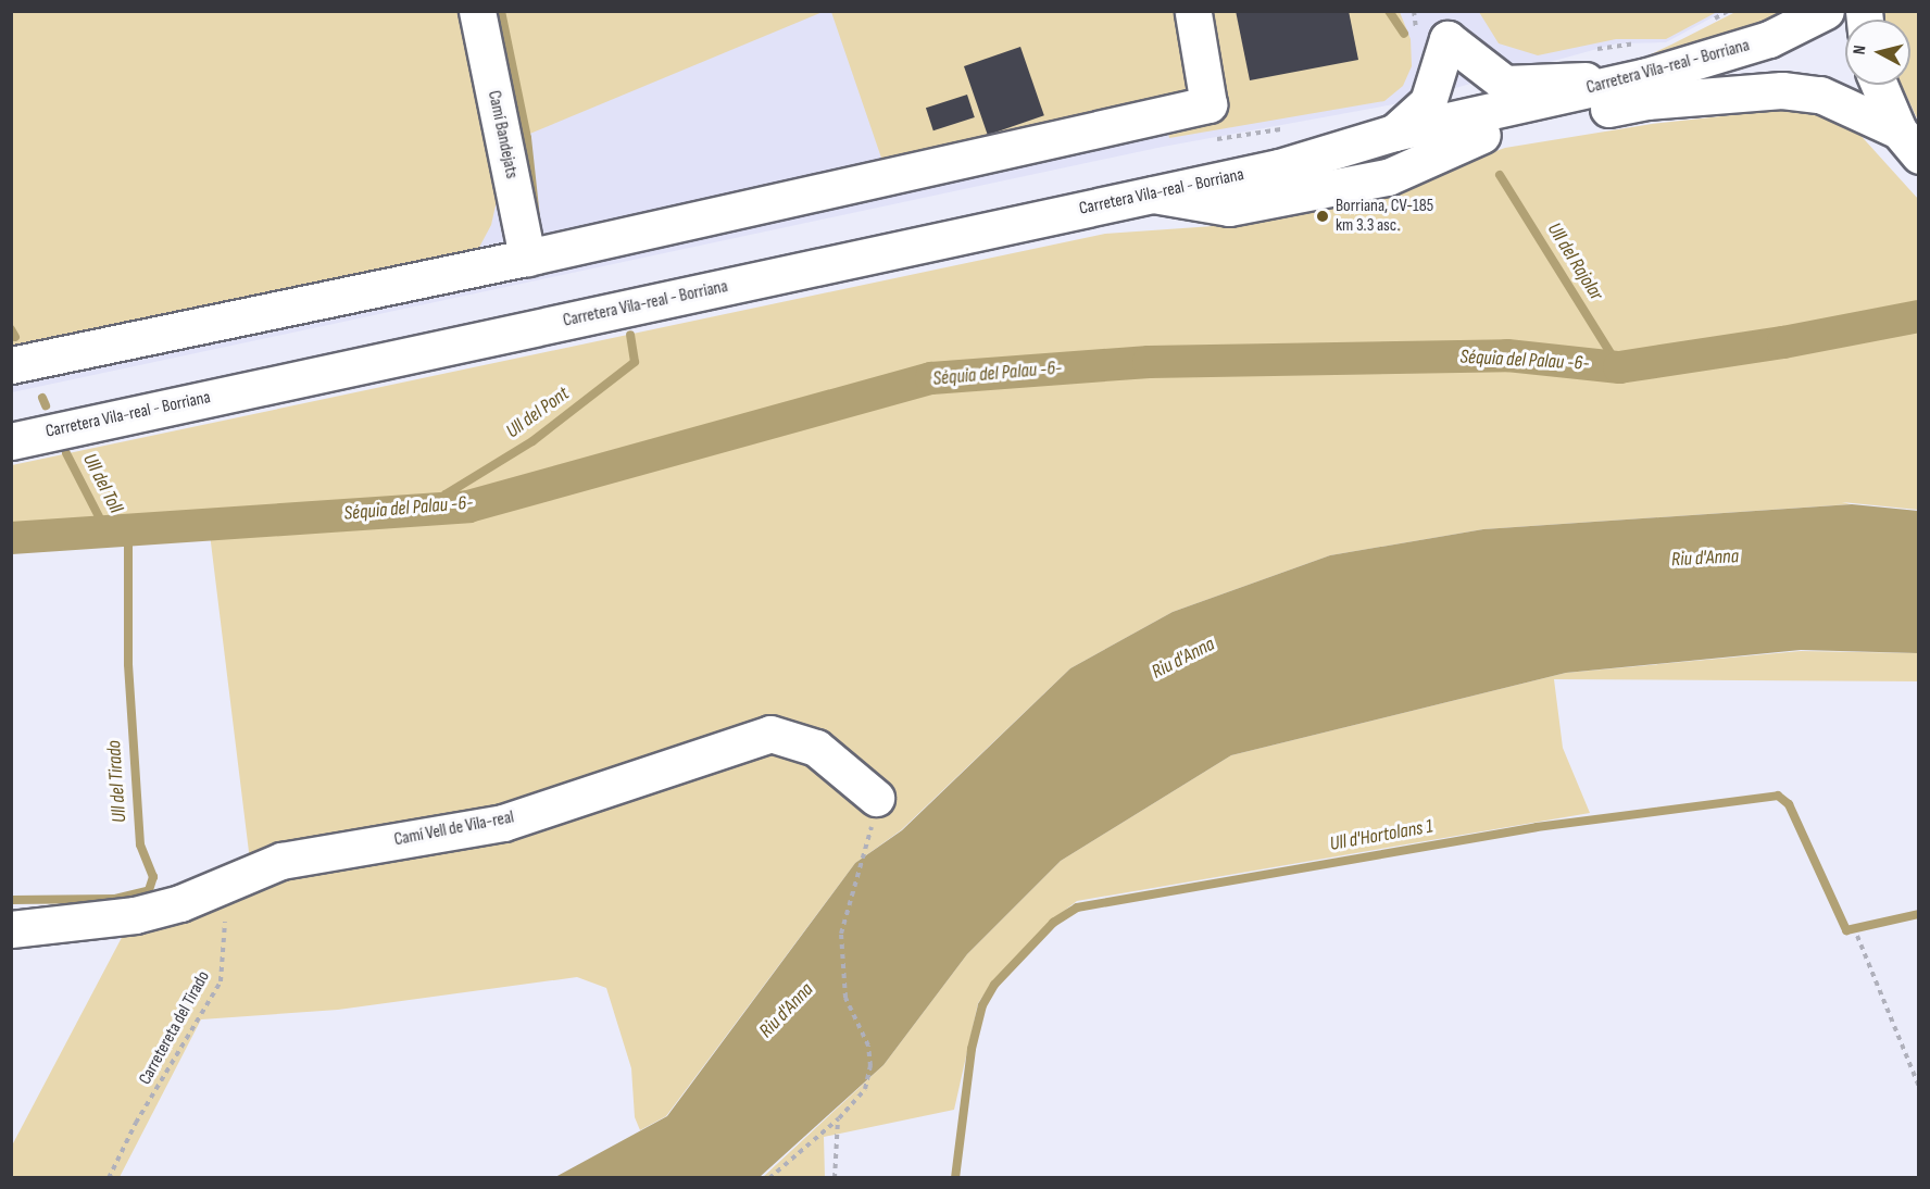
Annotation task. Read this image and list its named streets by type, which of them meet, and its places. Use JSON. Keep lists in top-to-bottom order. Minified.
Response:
{"streets":{"main road":["Carretera Vila-real - Borriana","Camí Bandejats","Camí Vell de Vila-real"],"path":["Carretereta del Tirado"]},"crossings":[["Camí Vell de Vila-real","Carretereta del Tirado"]],"water":["Ull del Rajolar","Séquia del Palau -6-","Ull del Pont","Ull del Toll","Riu d'Anna","Ull del Tirado","Ull d'Hortolans 1"],"places":["Borriana, CV-185 km 3.3 asc."],"north":"left"}
